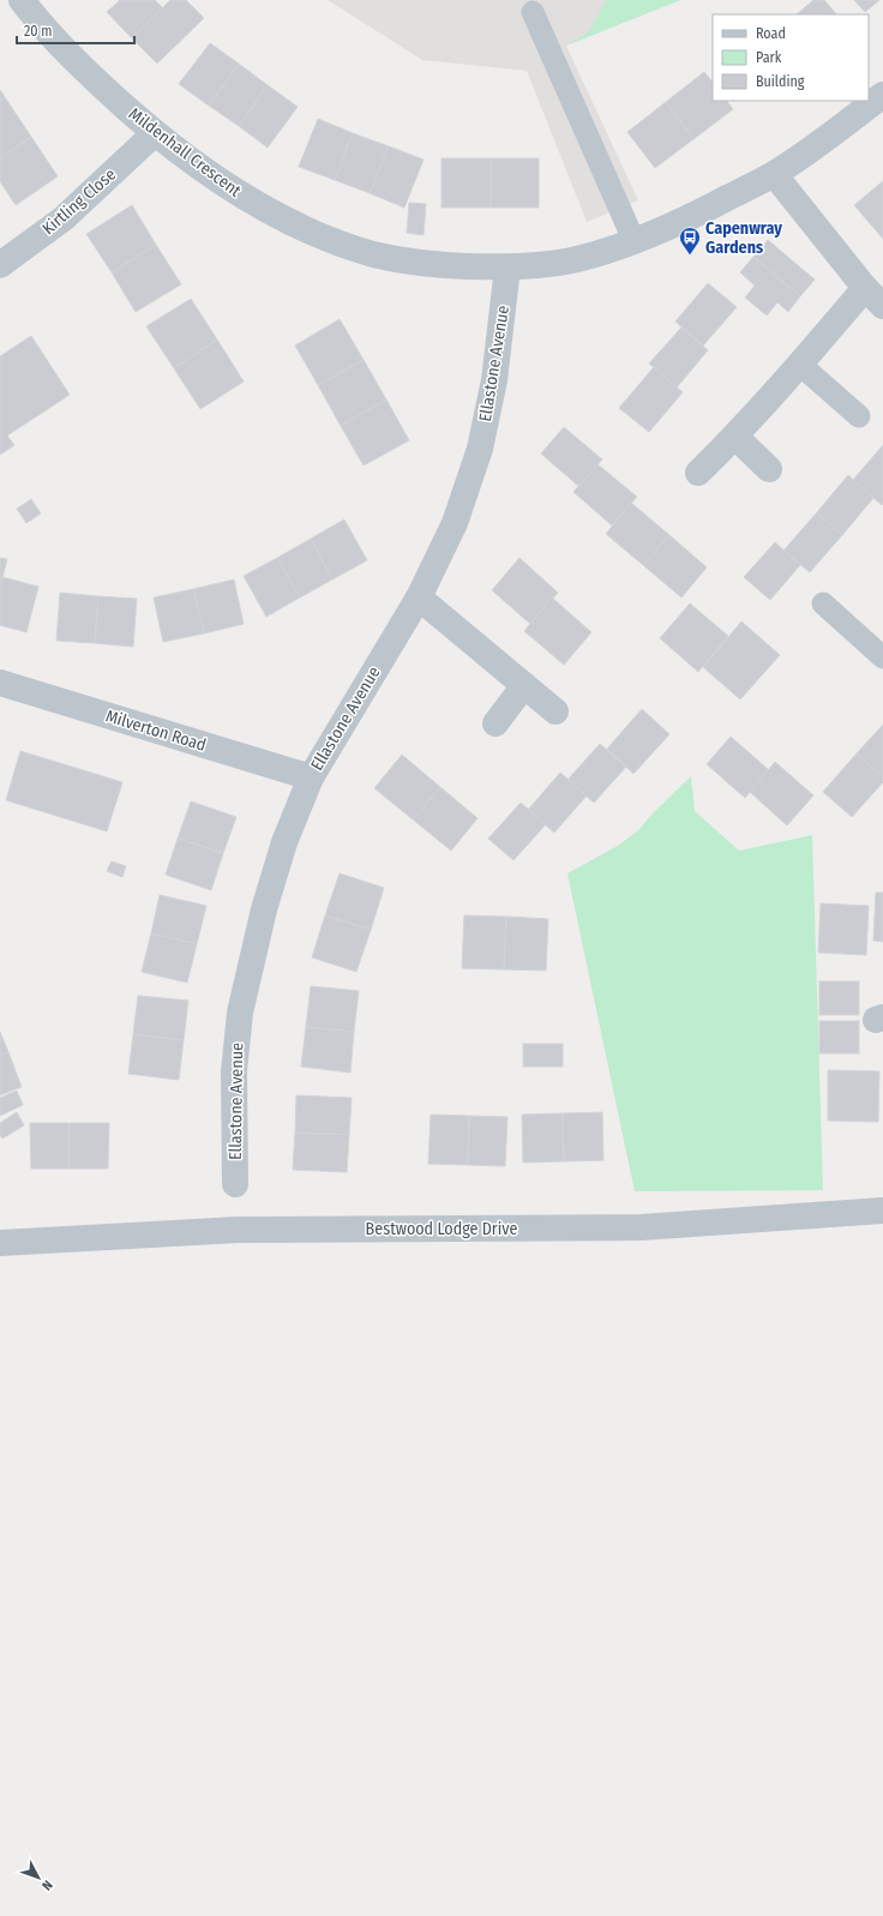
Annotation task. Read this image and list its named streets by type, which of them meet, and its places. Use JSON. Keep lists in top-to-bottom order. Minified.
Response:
{"streets":{"street":["Mildenhall Crescent","Kirtling Close","Ellastone Avenue","Milverton Road","Bestwood Lodge Drive"]},"crossings":[["Mildenhall Crescent","Kirtling Close"],["Mildenhall Crescent","Ellastone Avenue"],["Ellastone Avenue","Milverton Road"]],"places":{"bus stop":["Capenwray Gardens"]},"legend":["Road","Park","Building"],"scale_bar":"20 m","north":"bottom right"}
